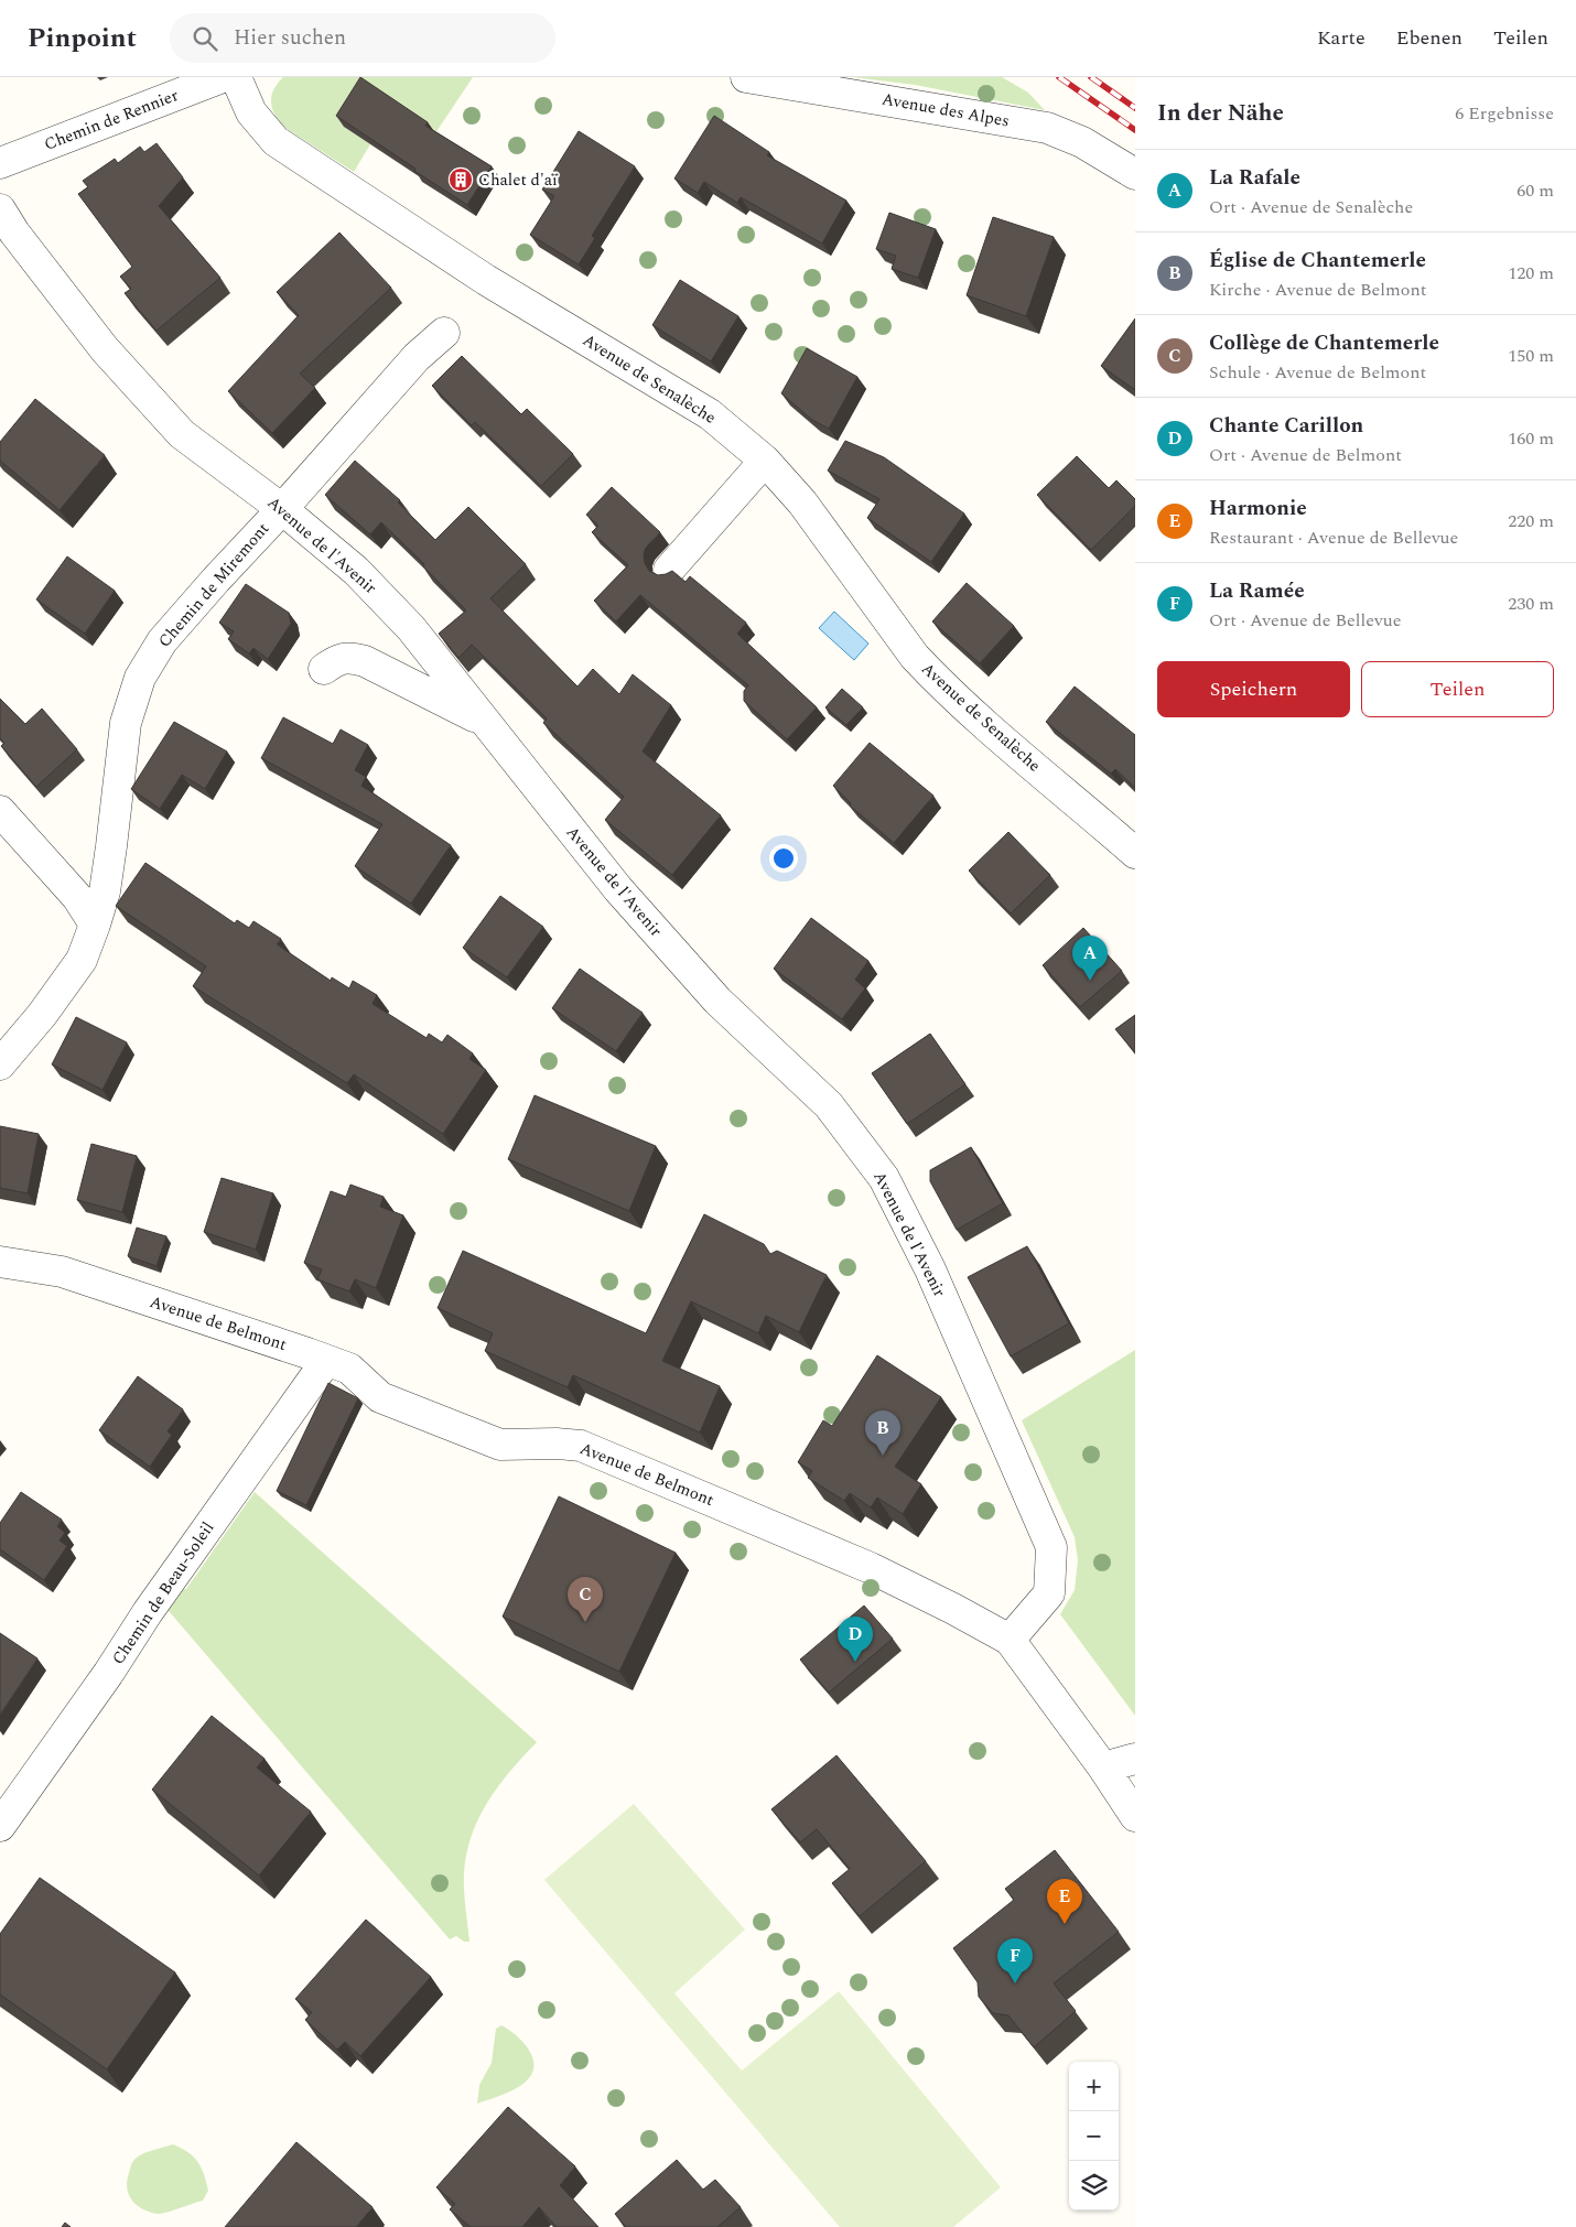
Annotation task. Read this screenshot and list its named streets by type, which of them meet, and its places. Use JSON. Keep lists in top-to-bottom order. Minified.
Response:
{"streets":{"street":["Avenue des Alpes","Chemin de Rennier","Avenue de Senalèche","Avenue de l'Avenir","Chemin de Miremont","Avenue de Belmont","Chemin de Beau-Soleil"]},"crossings":[["Avenue de l'Avenir","Chemin de Miremont"],["Avenue de l'Avenir","Avenue de Belmont"],["Avenue de Belmont","Chemin de Beau-Soleil"]],"places":{"building":["Chalet d'aï"]},"page":{"header":"Pinpoint","search":"Hier suchen","nav":["Karte","Ebenen","Teilen"],"heading":["In der Nähe","6 Ergebnisse"],"list":[{"mark":"A","name":"La Rafale","note":"Ort · Avenue de Senalèche","value":"60 m"},{"mark":"B","name":"Église de Chantemerle","note":"Kirche · Avenue de Belmont","value":"120 m"},{"mark":"C","name":"Collège de Chantemerle","note":"Schule · Avenue de Belmont","value":"150 m"},{"mark":"D","name":"Chante Carillon","note":"Ort · Avenue de Belmont","value":"160 m"},{"mark":"E","name":"Harmonie","note":"Restaurant · Avenue de Bellevue","value":"220 m"},{"mark":"F","name":"La Ramée","note":"Ort · Avenue de Bellevue","value":"230 m"}],"buttons":["Speichern","Teilen"],"pins":["A","B","C","D","E","F"],"map_buttons":["+","−"]}}
